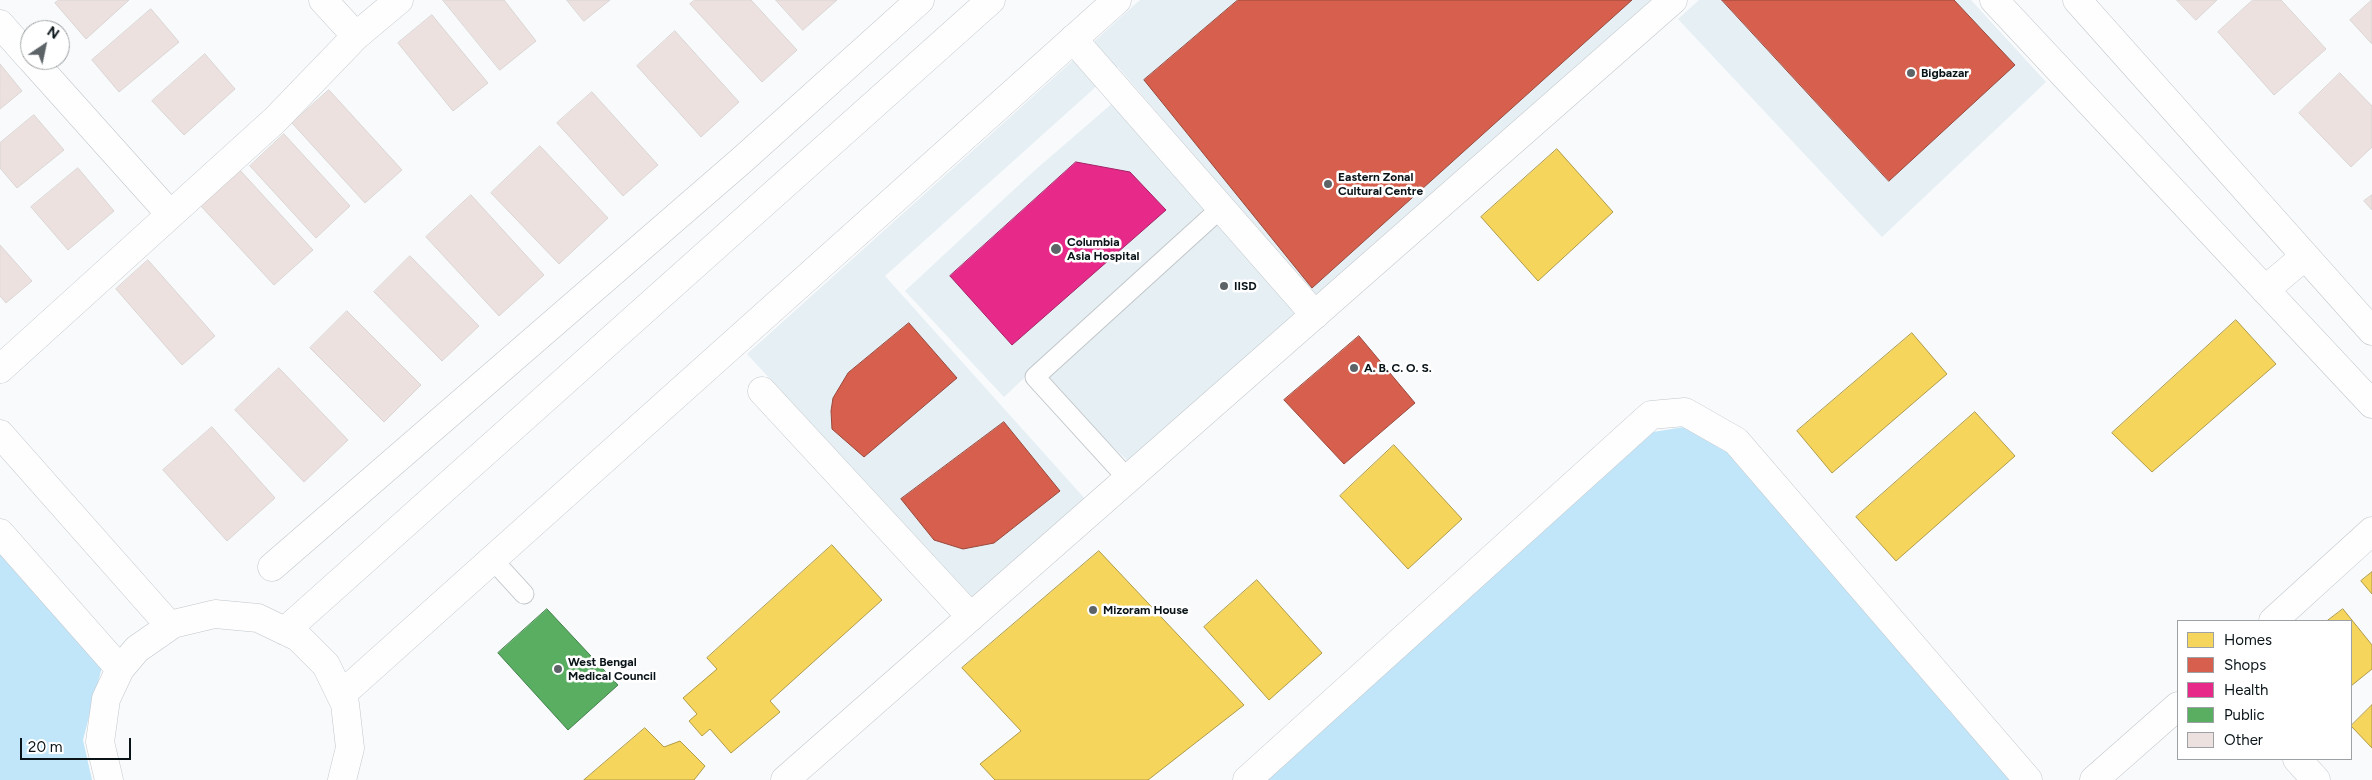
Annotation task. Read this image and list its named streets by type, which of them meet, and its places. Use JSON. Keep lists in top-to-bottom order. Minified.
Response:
{"places":["Bigbazar","Eastern Zonal Cultural Centre","Columbia Asia Hospital","IISD","A. B. C. O. S.","Mizoram House","West Bengal Medical Council"],"legend":["Homes","Shops","Health","Public","Other"],"scale_bar":"20 m","north":"top right"}
